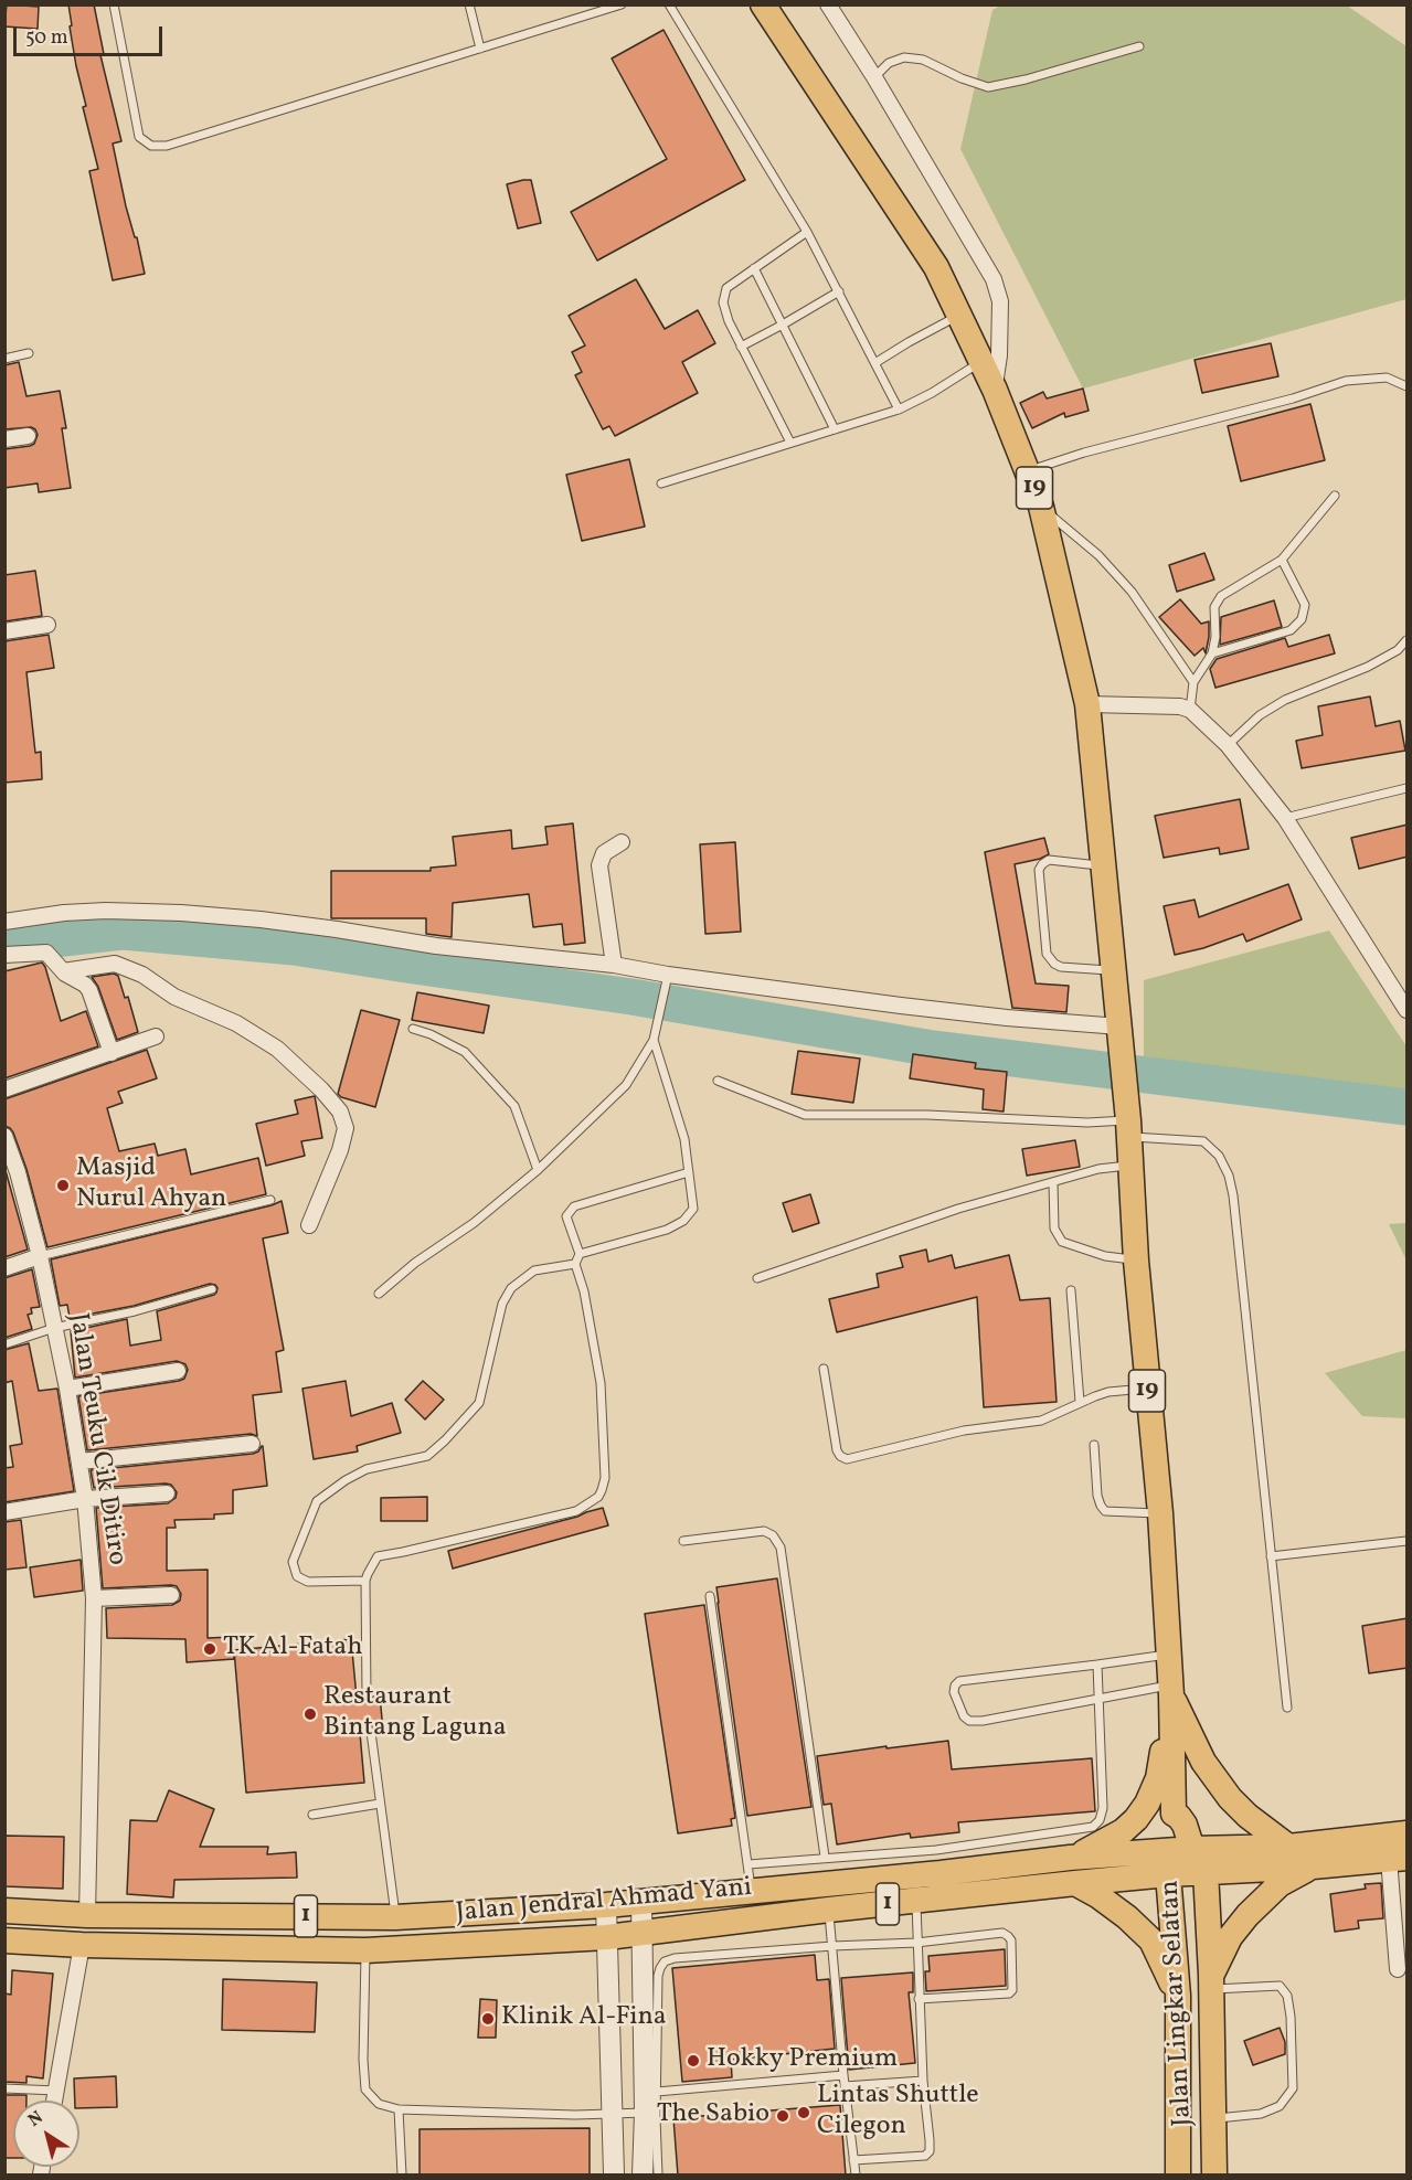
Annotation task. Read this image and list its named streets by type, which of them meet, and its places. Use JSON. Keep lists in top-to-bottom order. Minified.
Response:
{"streets":{"highway":["19","Jalan Jendral Ahmad Yani","1","Jalan Lingkar Selatan"],"street":["Jalan Teuku Cik Ditiro"]},"crossings":[["19","Jalan Jendral Ahmad Yani"],["19","1"],["19","Jalan Lingkar Selatan"],["Jalan Teuku Cik Ditiro","Jalan Jendral Ahmad Yani"],["Jalan Jendral Ahmad Yani","1"],["Jalan Jendral Ahmad Yani","Jalan Lingkar Selatan"],["1","Jalan Lingkar Selatan"]],"places":["Masjid Nurul Ahyan","TK Al-Fatah","Restaurant Bintang Laguna","Klinik Al-Fina","Hokky Premium","Lintas Shuttle Cilegon","The Sabio"],"scale_bar":"50 m","north":"top left"}
